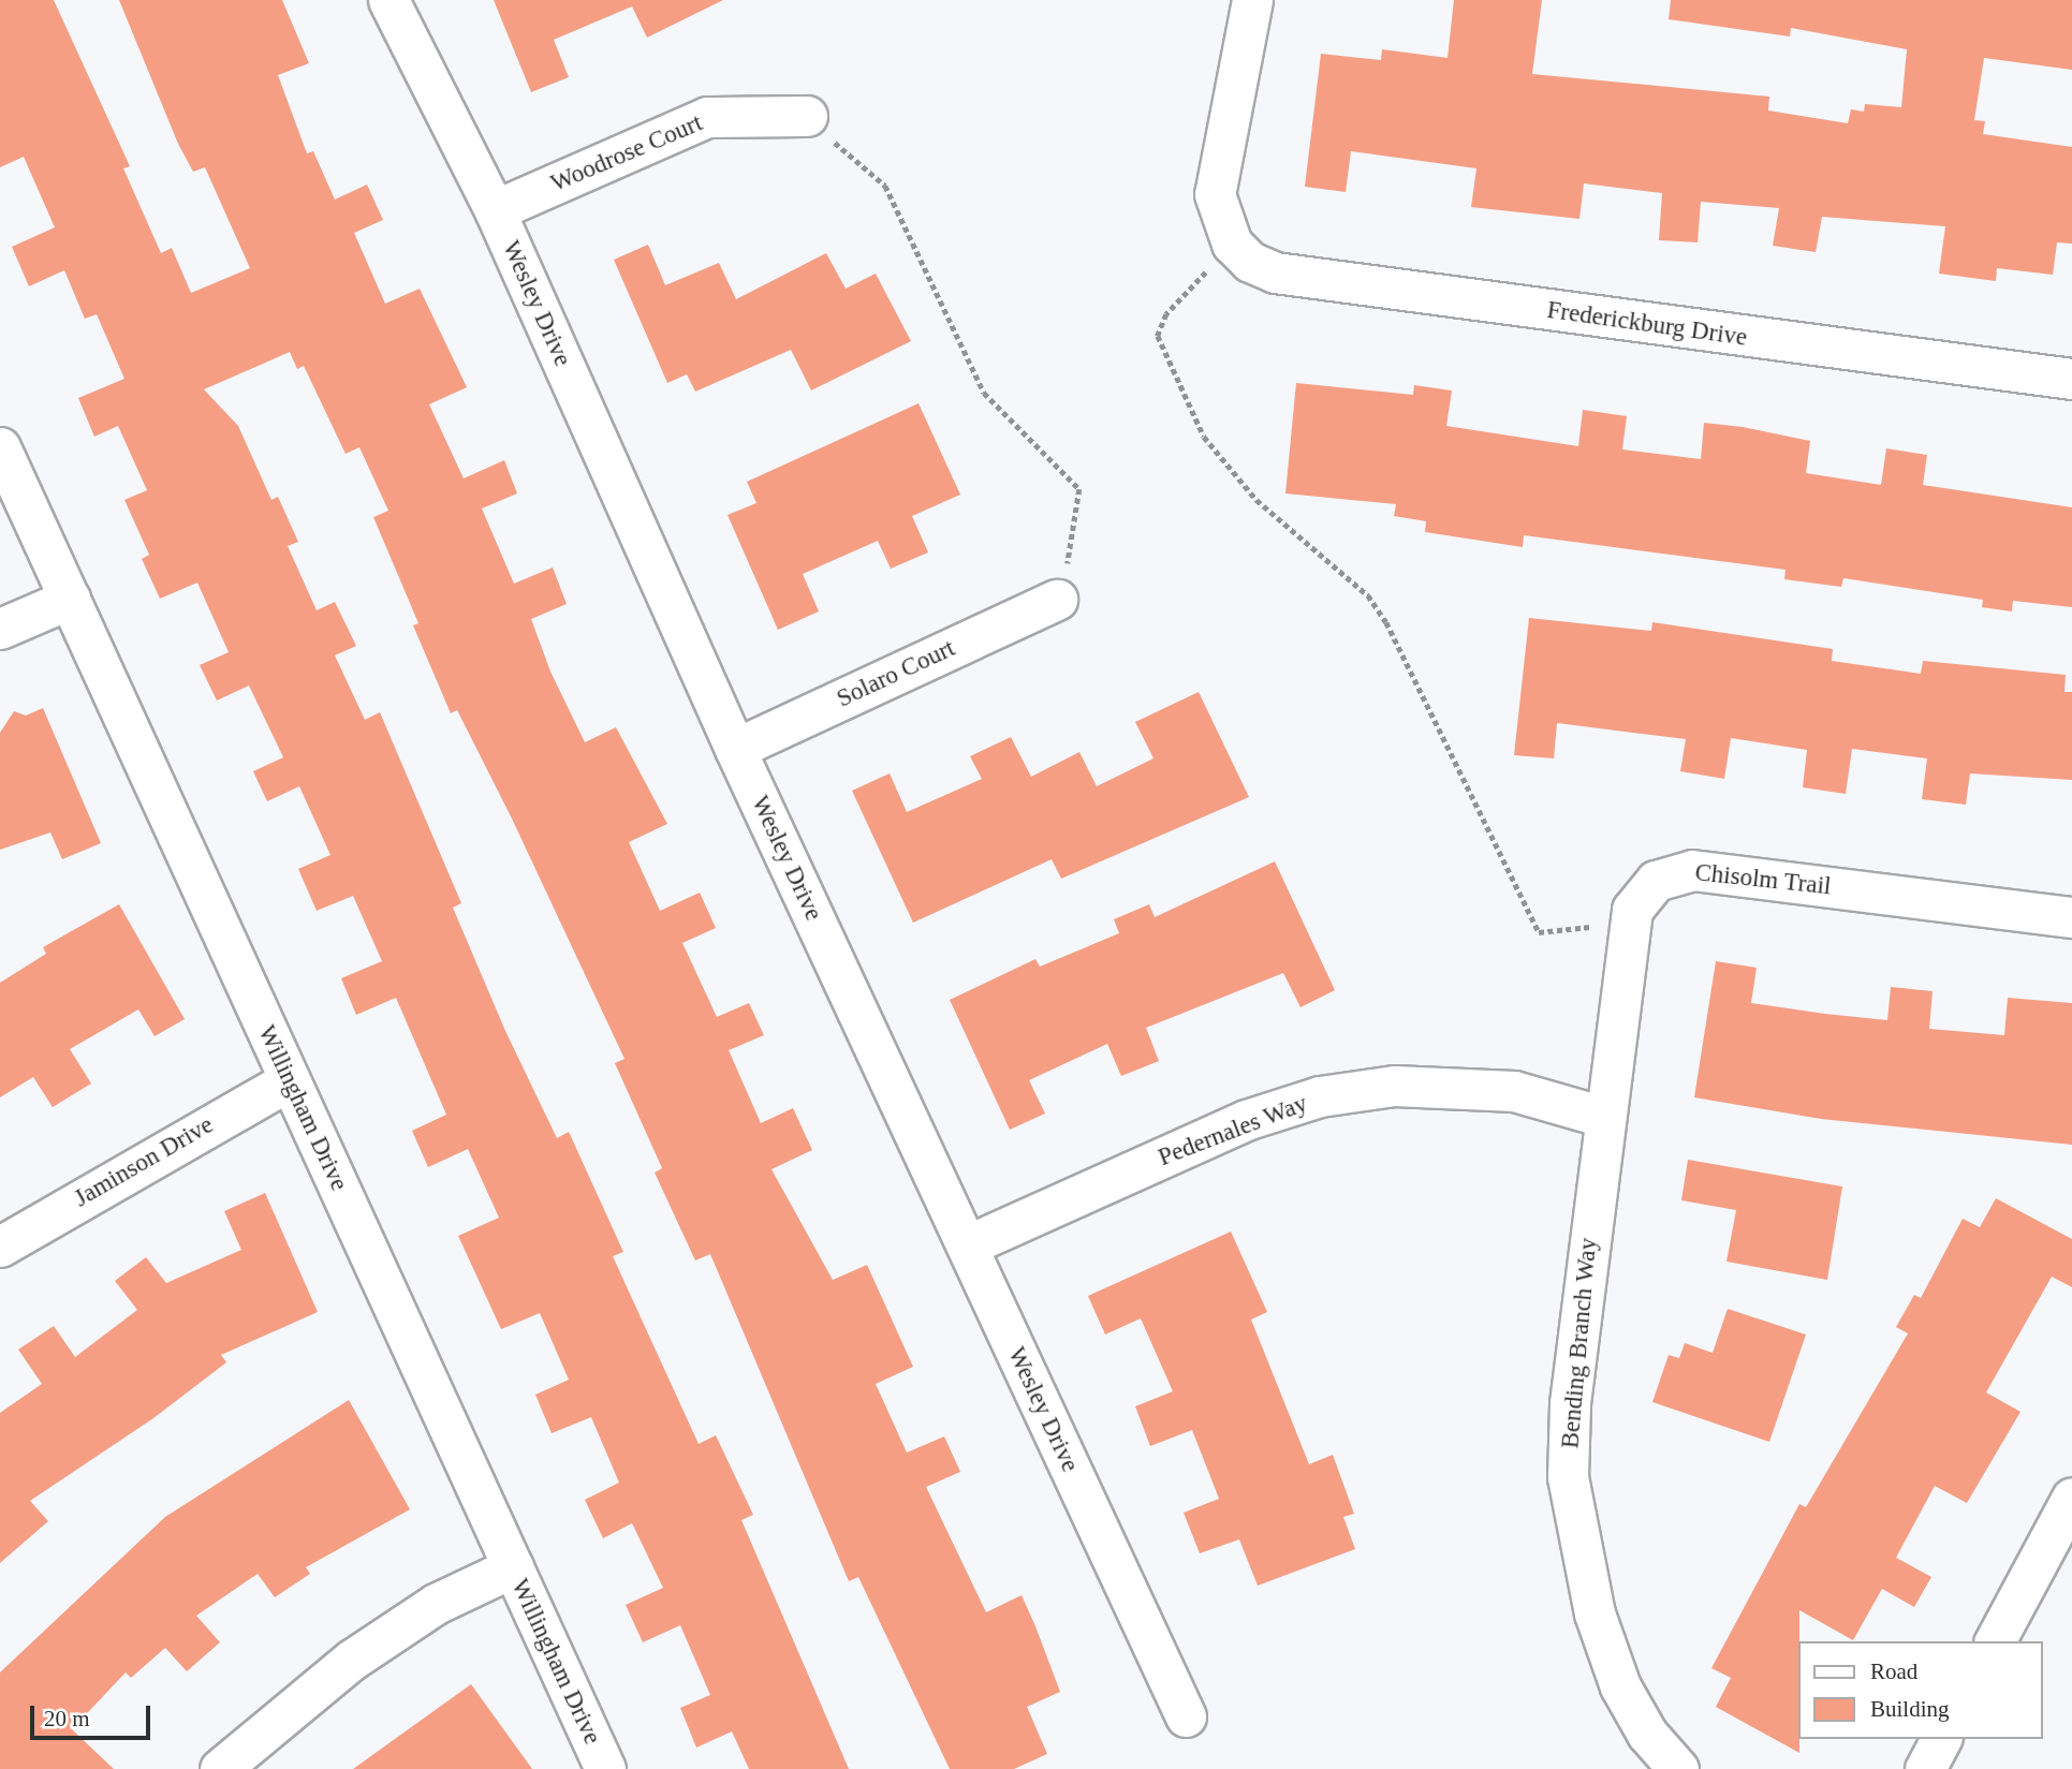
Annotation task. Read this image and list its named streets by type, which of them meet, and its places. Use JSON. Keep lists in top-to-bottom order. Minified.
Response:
{"streets":{"street":["Woodrose Court","Wesley Drive","Frederickburg Drive","Solaro Court","Chisolm Trail","Willingham Drive","Pedernales Way","Jaminson Drive","Bending Branch Way"]},"crossings":[["Woodrose Court","Wesley Drive"],["Wesley Drive","Solaro Court"],["Wesley Drive","Pedernales Way"],["Chisolm Trail","Pedernales Way"],["Chisolm Trail","Bending Branch Way"],["Willingham Drive","Jaminson Drive"],["Pedernales Way","Bending Branch Way"]],"legend":["Road","Building"],"scale_bar":"20 m"}
